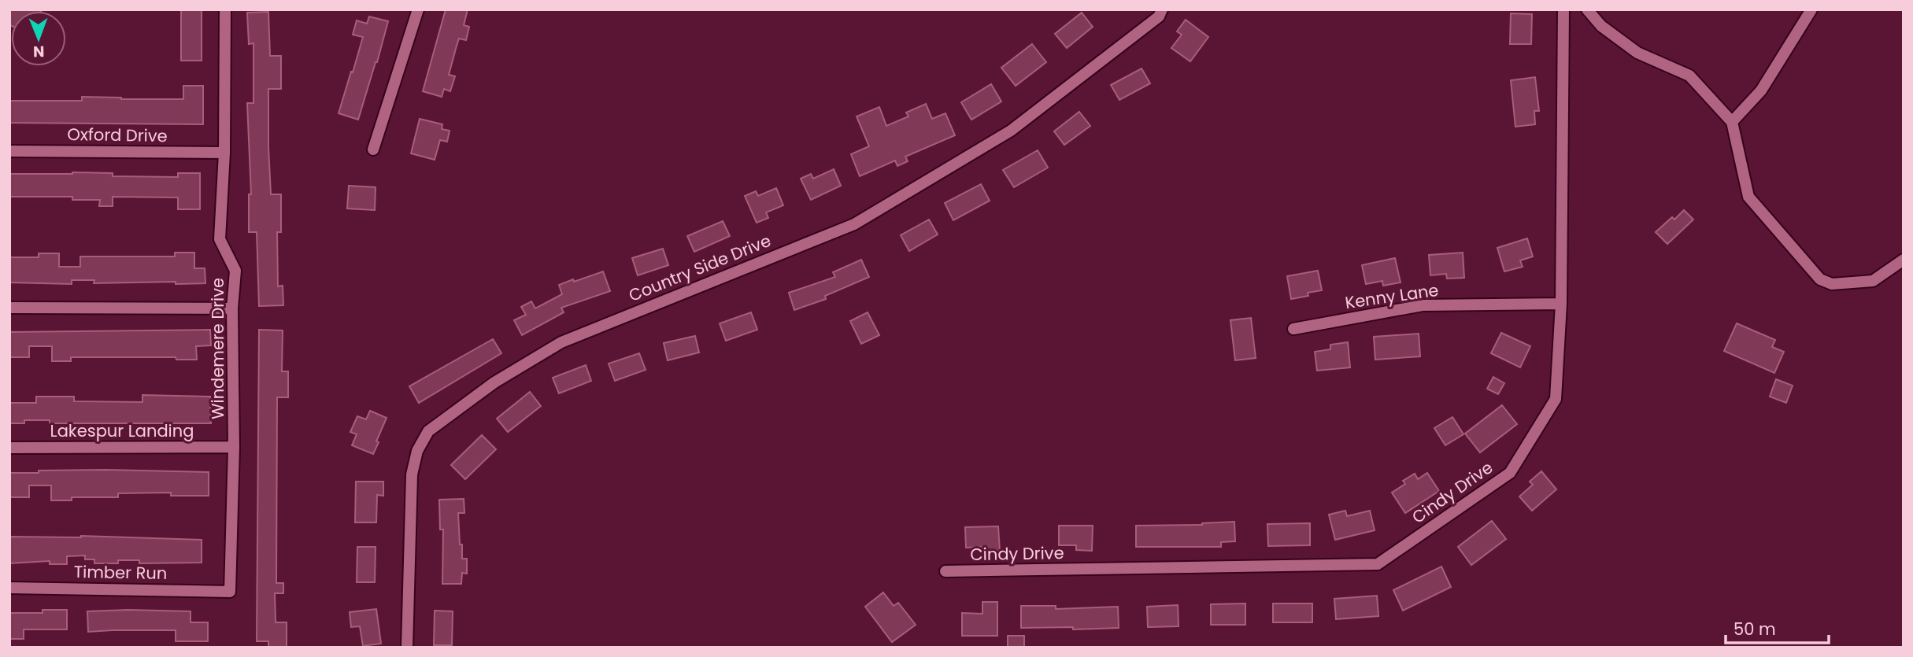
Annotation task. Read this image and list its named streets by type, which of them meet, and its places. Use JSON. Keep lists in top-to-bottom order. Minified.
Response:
{"streets":{"street":["Oxford Drive","Country Side Drive","Kenny Lane","Windemere Drive","Lakespur Landing","Cindy Drive","Timber Run"]},"crossings":[["Oxford Drive","Windemere Drive"],["Kenny Lane","Cindy Drive"],["Windemere Drive","Lakespur Landing"],["Windemere Drive","Timber Run"]],"scale_bar":"50 m","north":"bottom"}
